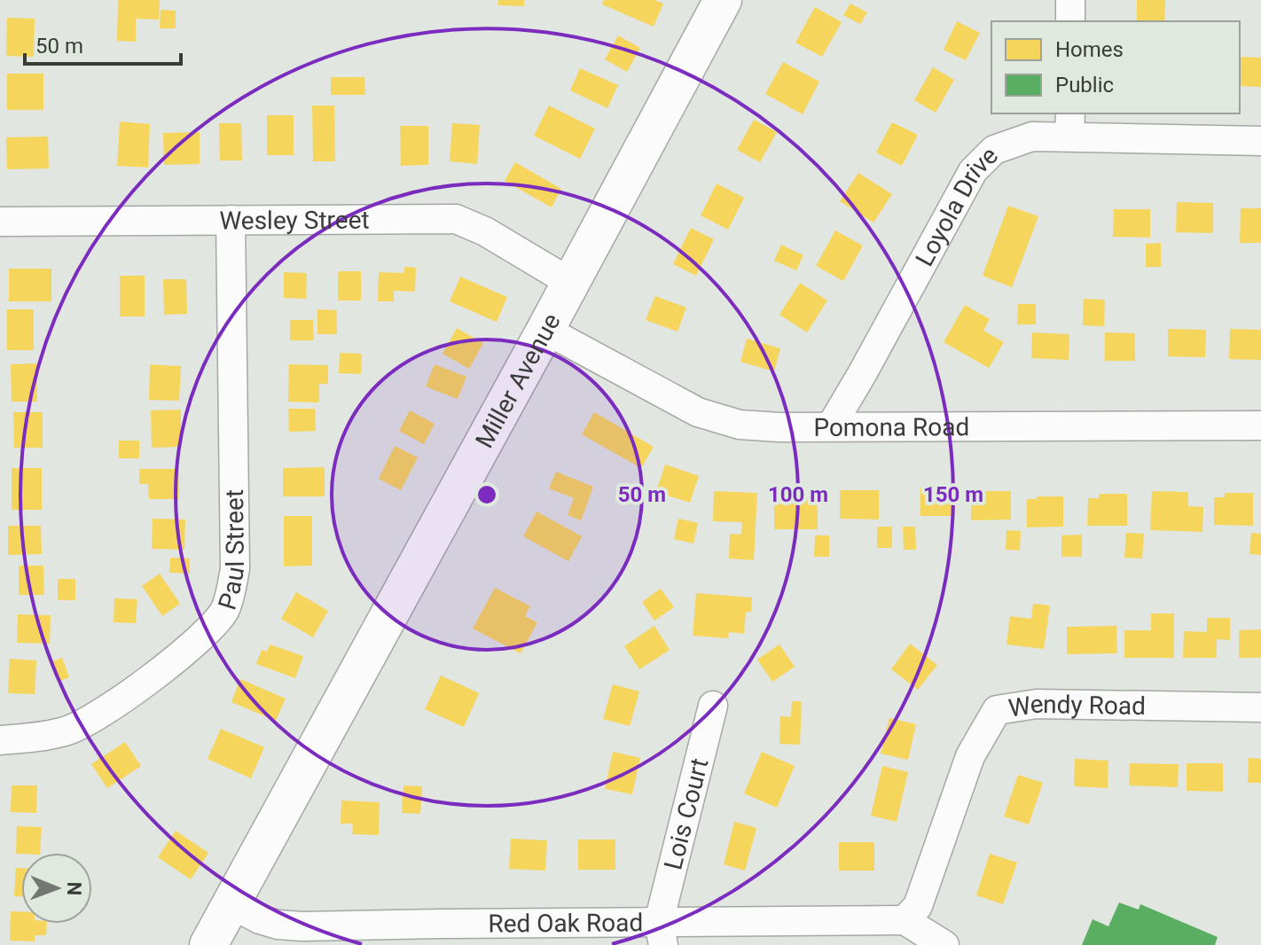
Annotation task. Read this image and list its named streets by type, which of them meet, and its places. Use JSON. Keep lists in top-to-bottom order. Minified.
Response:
{"streets":{"main road":["Miller Avenue"],"street":["Loyola Drive","Wesley Street","Pomona Road","Paul Street","Wendy Road","Lois Court","Red Oak Road"]},"crossings":[["Loyola Drive","Pomona Road"],["Wesley Street","Miller Avenue"],["Wesley Street","Paul Street"],["Miller Avenue","Pomona Road"],["Miller Avenue","Red Oak Road"],["Wendy Road","Red Oak Road"],["Lois Court","Red Oak Road"]],"legend":["Homes","Public"],"scale_bar":"50 m","north":"right","rings":["50 m","100 m","150 m"]}
